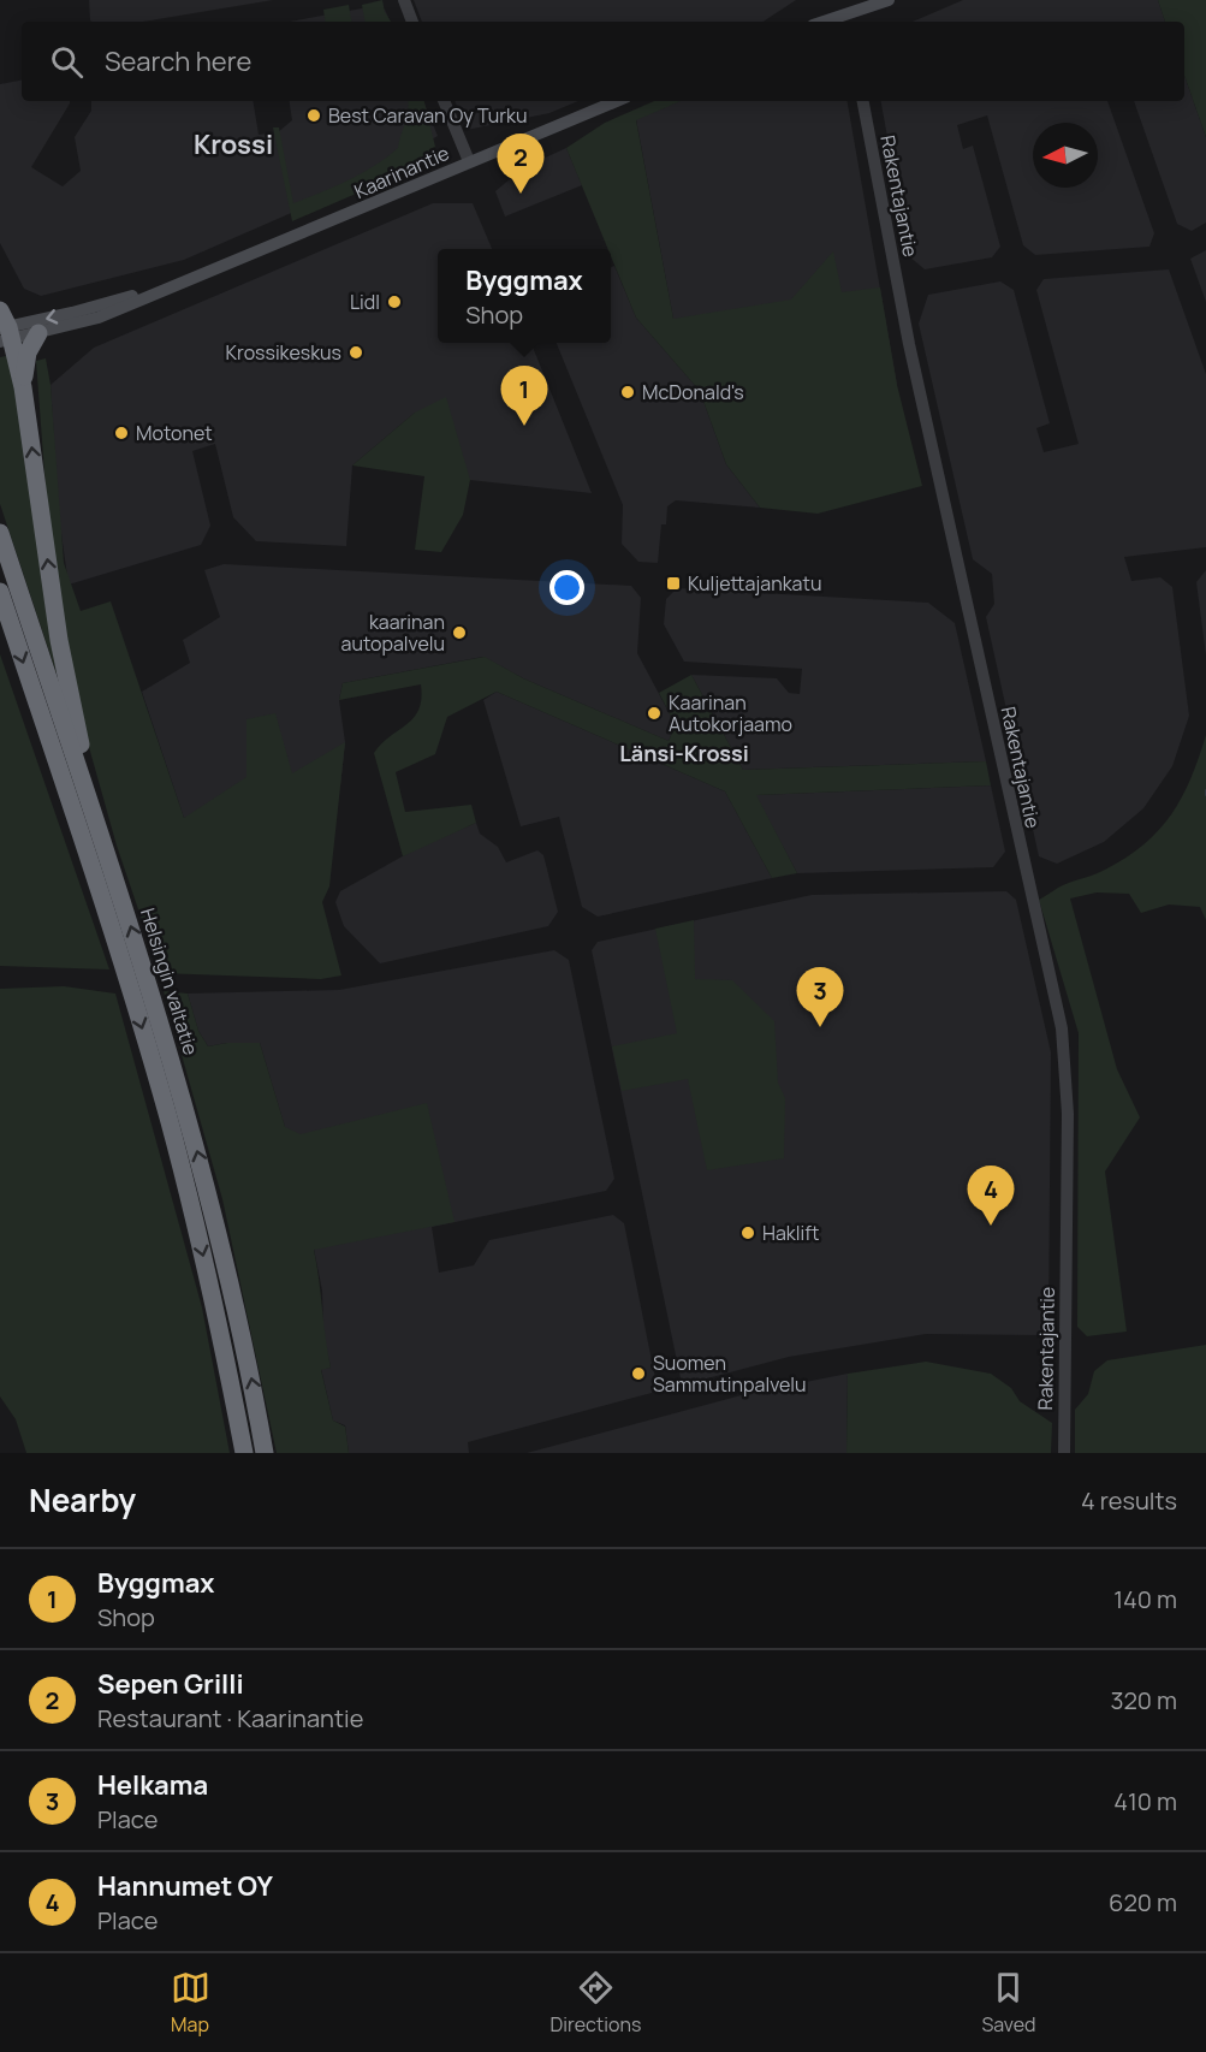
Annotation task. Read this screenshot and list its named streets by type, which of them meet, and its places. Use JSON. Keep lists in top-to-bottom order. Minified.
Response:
{"streets":{"highway":["Helsingin valtatie"],"main road":["Kaarinantie"],"street":["Rakentajantie"]},"districts":["Krossi","Länsi-Krossi"],"places":{"other":["Best Caravan Oy Turku","Lidl","Krossikeskus","McDonald's","Motonet","kaarinan autopalvelu","Kaarinan Autokorjaamo","Haklift","Suomen Sammutinpalvelu"],"transit":["Kuljettajankatu"]},"north":"left","page":{"search":"Search here","pins":["2","1","3","4"],"popup":["Byggmax","Shop"],"heading":["Nearby","4 results"],"list":[{"mark":"1","name":"Byggmax","note":"Shop","value":"140 m"},{"mark":"2","name":"Sepen Grilli","note":"Restaurant · Kaarinantie","value":"320 m"},{"mark":"3","name":"Helkama","note":"Place","value":"410 m"},{"mark":"4","name":"Hannumet OY","note":"Place","value":"620 m"}],"nav":["Map","Directions","Saved"]}}
